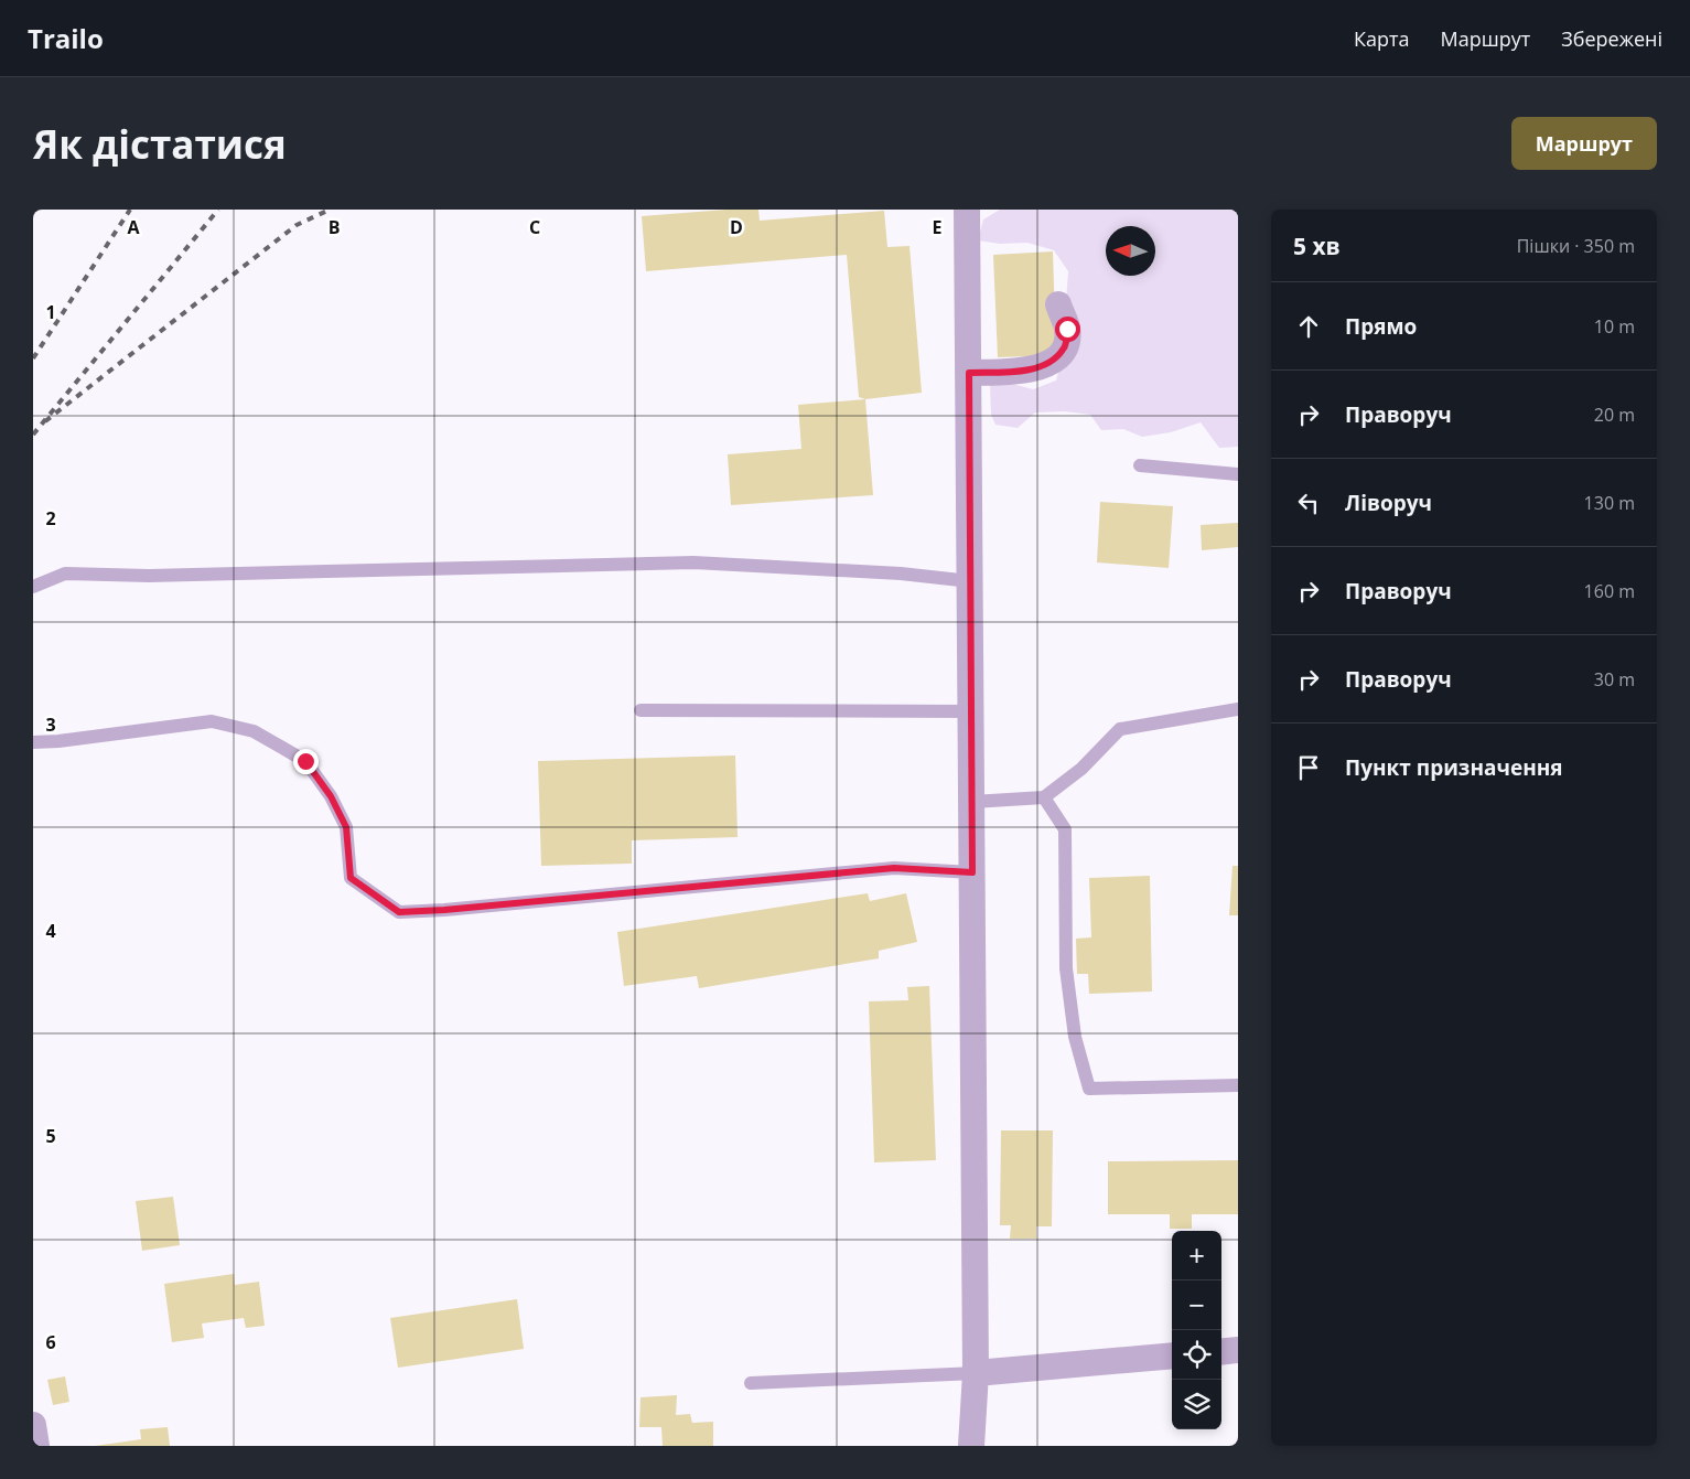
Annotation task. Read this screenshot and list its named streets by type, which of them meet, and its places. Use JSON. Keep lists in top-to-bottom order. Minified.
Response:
{"north":"left","page":{"header":"Trailo","nav":["Карта","Маршрут","Збережені"],"buttons":"Маршрут","title":"Як дістатися","heading":["5 хв","Пішки · 350 m"],"list":[["Прямо","10 m"],["Праворуч","20 m"],["Ліворуч","130 m"],["Праворуч","160 m"],["Праворуч","30 m"],"Пункт призначення"],"map_buttons":["+","−"]},"grid":{"columns":["A","B","C","D","E"],"rows":["1","2","3","4","5","6"]}}
